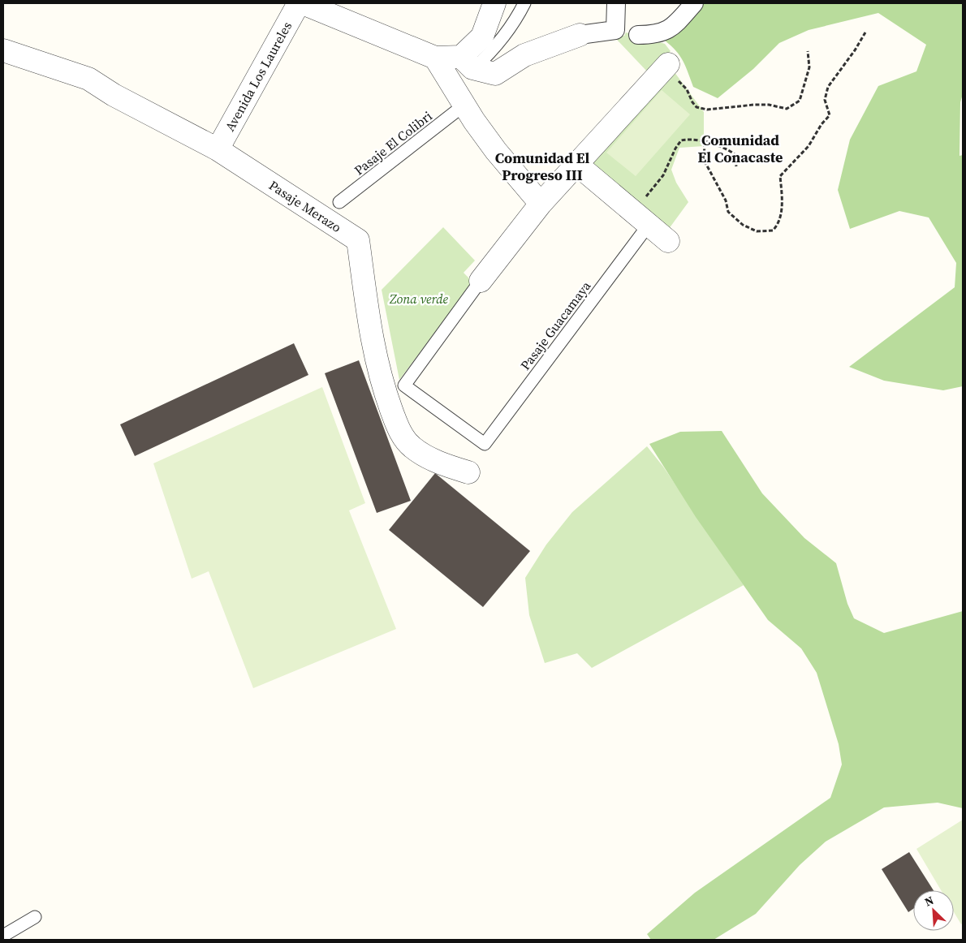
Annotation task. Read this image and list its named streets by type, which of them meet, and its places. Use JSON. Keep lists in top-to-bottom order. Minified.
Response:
{"streets":{"street":["Avenida Los Laureles","Pasaje Merazo"],"lane":["Pasaje El Colibri","Pasaje Guacamaya"]},"crossings":[["Avenida Los Laureles","Pasaje Merazo"]],"districts":["Comunidad El Conacaste","Comunidad El Progreso III"],"parks":["Zona verde"],"north":"top left"}
